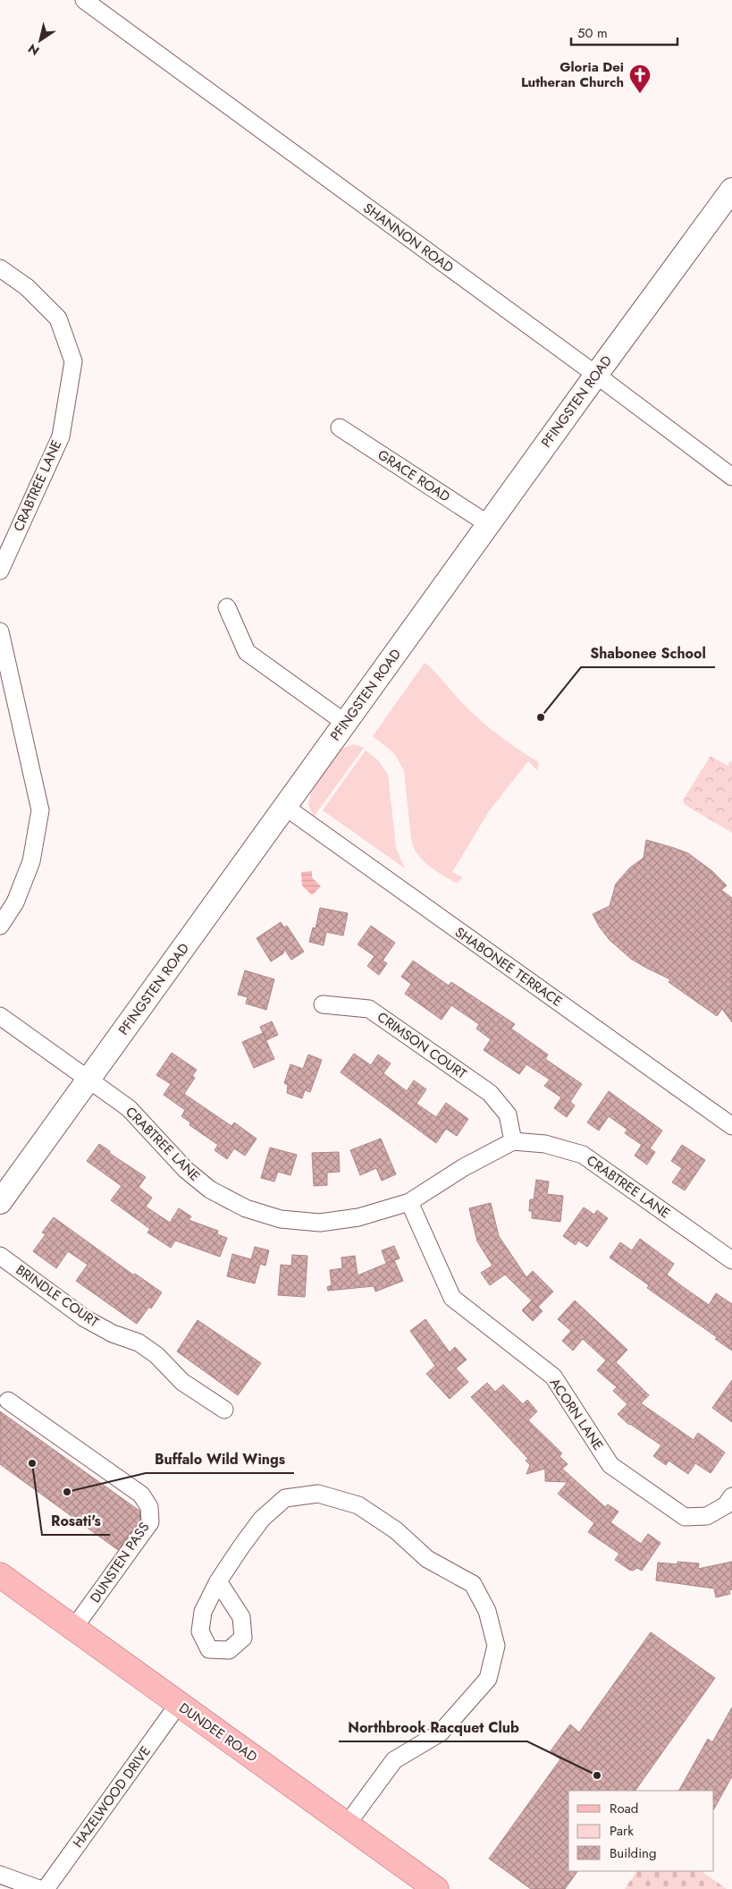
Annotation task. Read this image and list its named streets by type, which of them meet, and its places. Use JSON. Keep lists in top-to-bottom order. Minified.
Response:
{"streets":{"main road":["PFINGSTEN ROAD","DUNDEE ROAD"],"street":["SHANNON ROAD","GRACE ROAD","CRABTREE LANE","SHABONEE TERRACE","CRIMSON COURT","BRINDLE COURT","ACORN LANE","DUNSTEN PASS","HAZELWOOD DRIVE"]},"crossings":[["SHANNON ROAD","PFINGSTEN ROAD"],["PFINGSTEN ROAD","GRACE ROAD"],["PFINGSTEN ROAD","CRABTREE LANE"],["PFINGSTEN ROAD","SHABONEE TERRACE"],["CRABTREE LANE","CRIMSON COURT"],["CRABTREE LANE","ACORN LANE"],["DUNSTEN PASS","DUNDEE ROAD"],["DUNDEE ROAD","HAZELWOOD DRIVE"]],"places":{"church":["Gloria Dei Lutheran Church"],"other":["Shabonee School","Rosati's","Buffalo Wild Wings","Northbrook Racquet Club"]},"legend":["Road","Park","Building"],"scale_bar":"50 m","north":"bottom left"}
